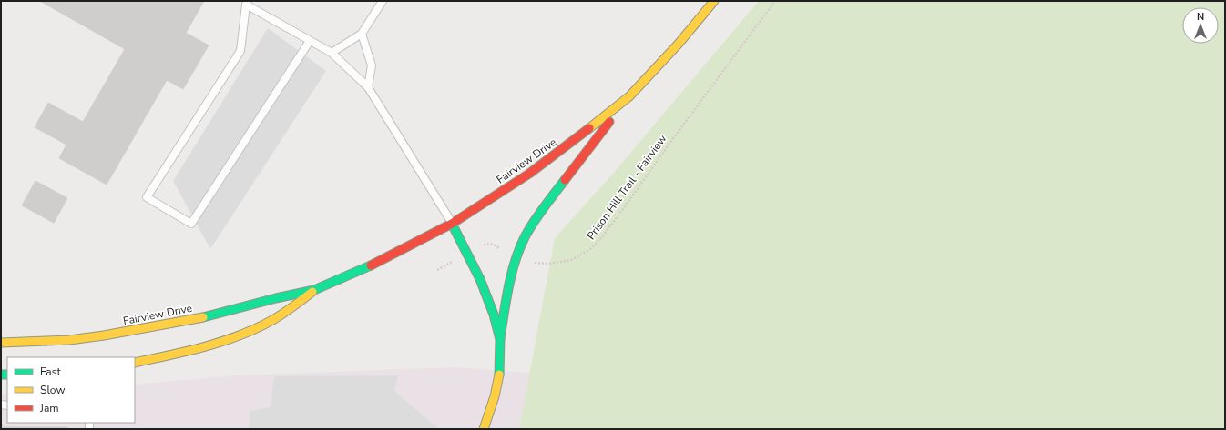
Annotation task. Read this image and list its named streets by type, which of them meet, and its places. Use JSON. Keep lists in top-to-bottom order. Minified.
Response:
{"streets":{"main road":["Fairview Drive"],"path":["Prison Hill Trail - Fairview"]},"legend":["Fast","Slow","Jam"],"north":"top"}
